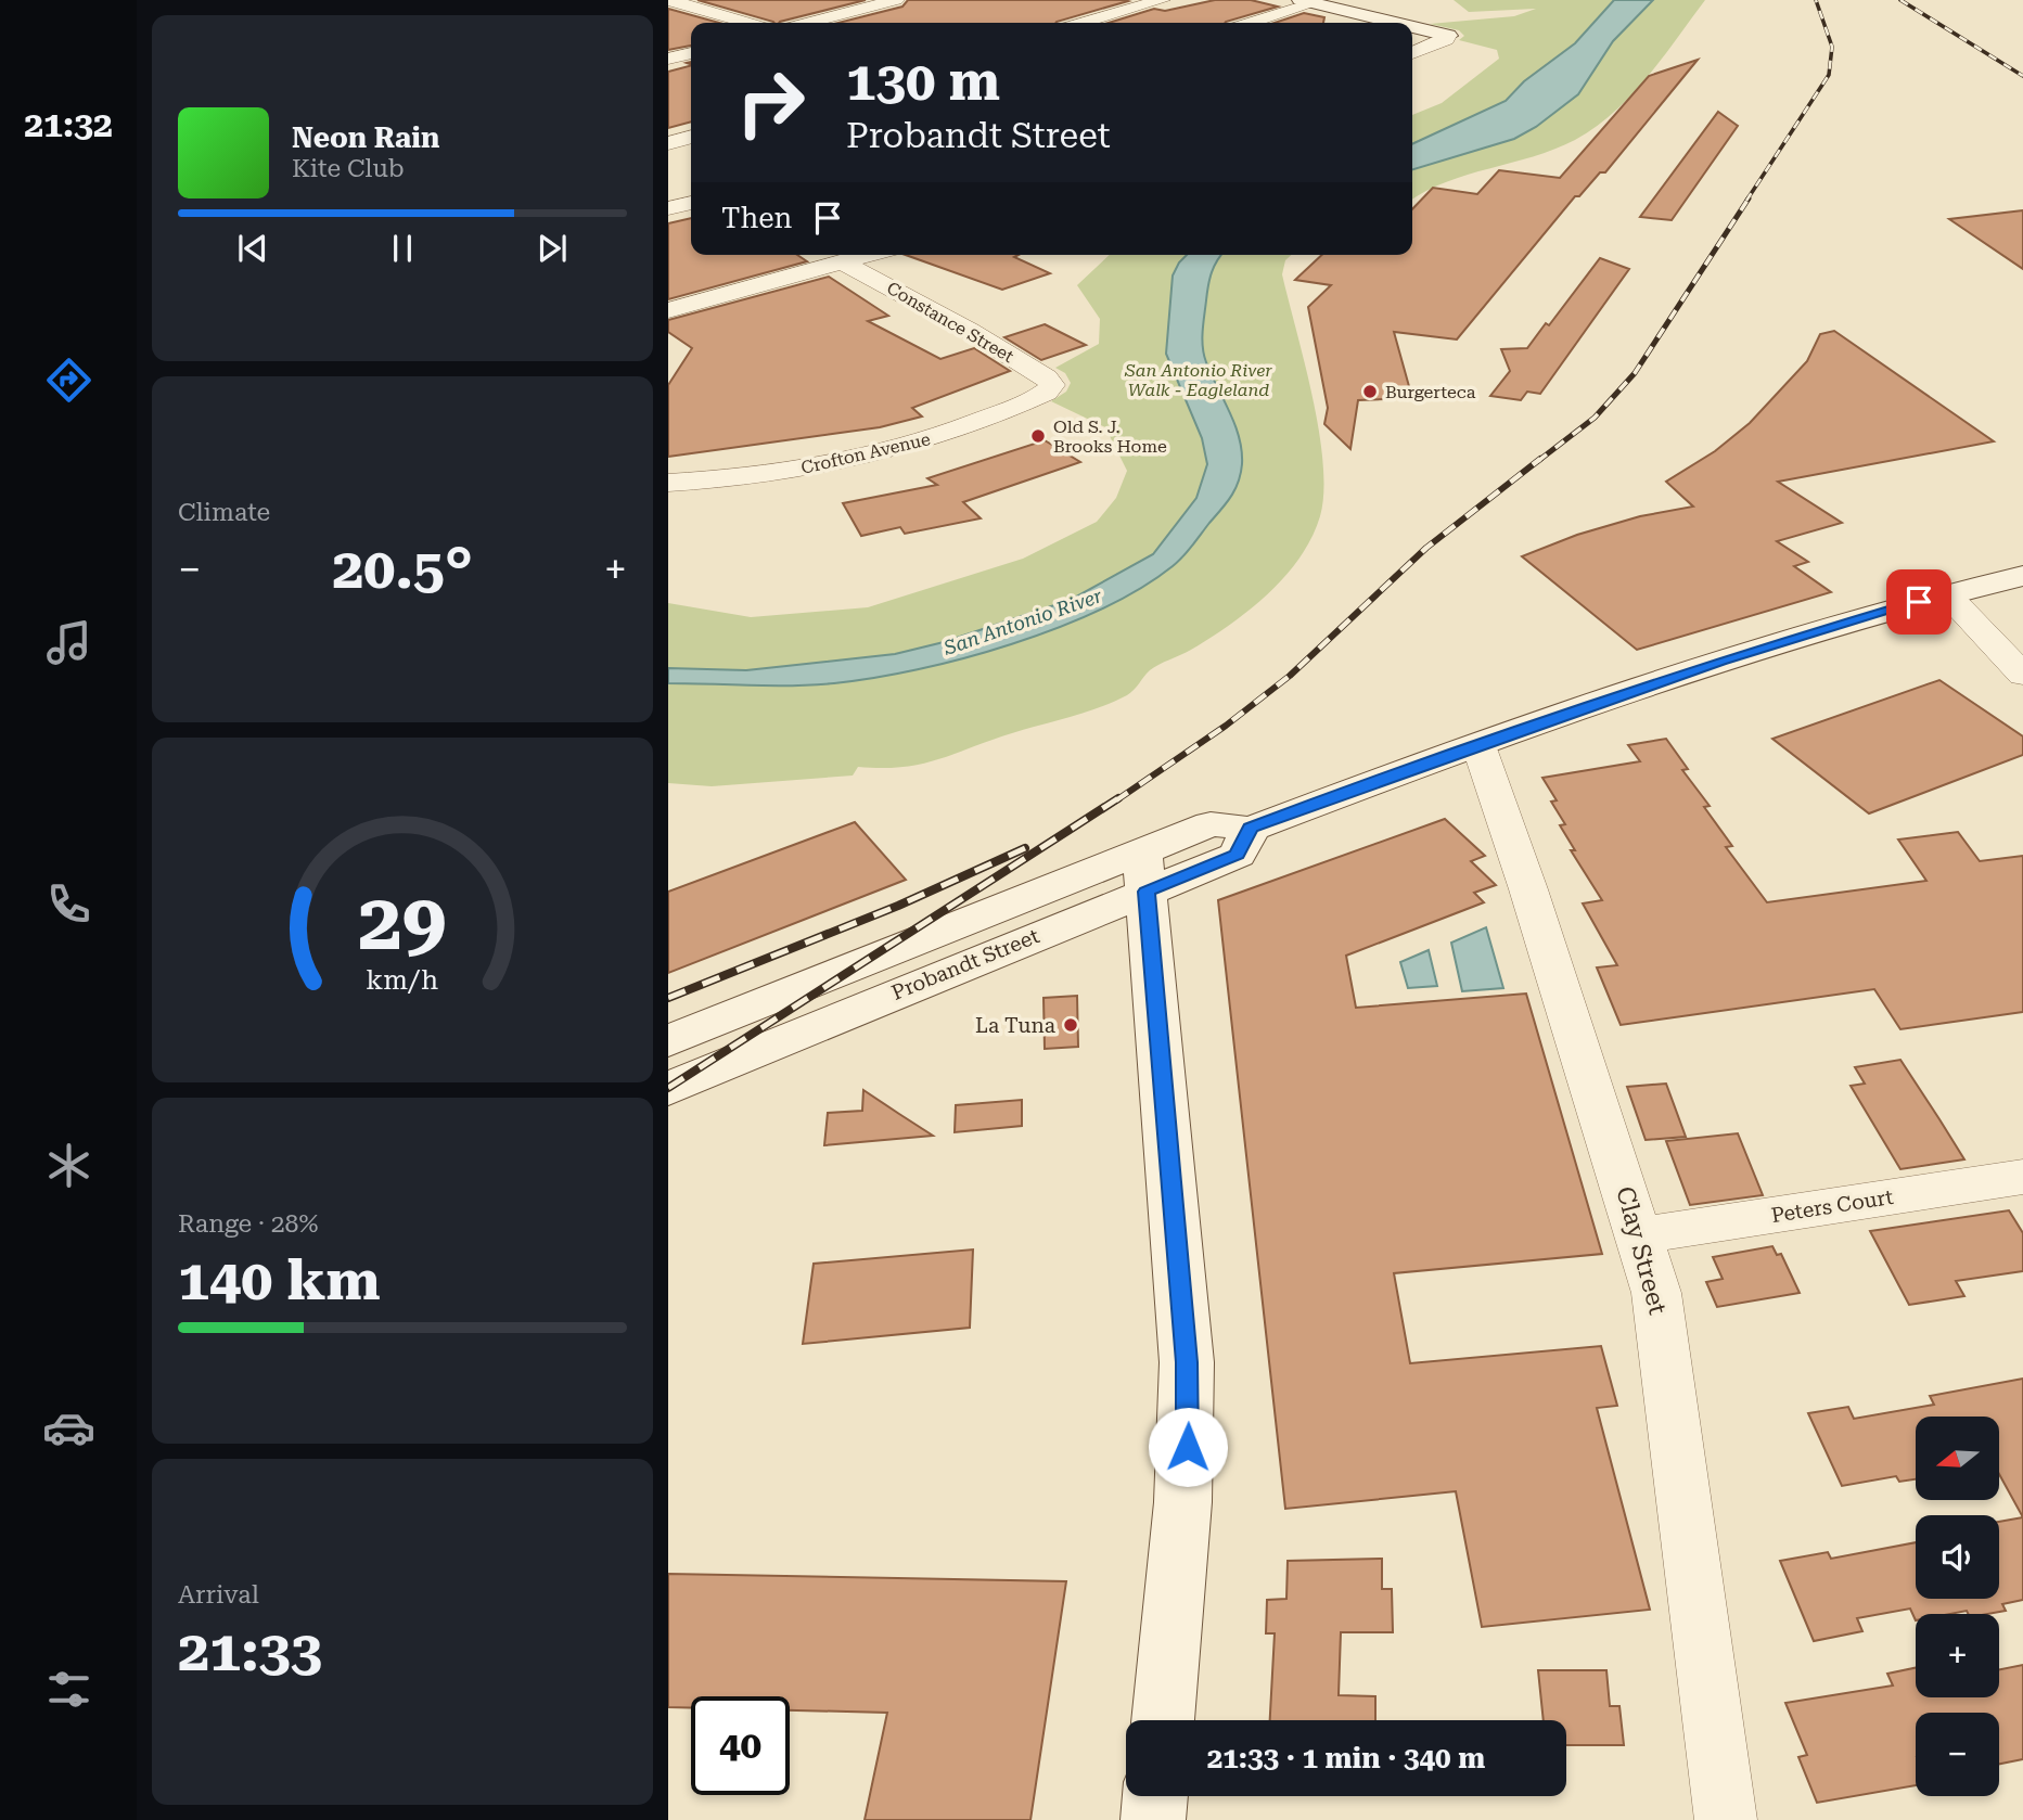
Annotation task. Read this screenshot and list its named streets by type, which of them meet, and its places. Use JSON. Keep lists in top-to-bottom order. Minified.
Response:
{"streets":{"main road":["Probandt Street"],"street":["Constance Street","Crofton Avenue","Peters Court","Clay Street"]},"crossings":[["Constance Street","Crofton Avenue"],["Probandt Street","Clay Street"],["Peters Court","Clay Street"]],"water":["San Antonio River"],"parks":["San Antonio River Walk - Eagleland"],"places":["Burgerteca","Old S. J. Brooks Home","La Tuna"],"north":"left","page":{"tabs":"21:32","turn":["130 m","Probandt Street"],"song":["Neon Rain","Kite Club"],"then":"Then","tile":["Climate",["Range · 28%","140 km"],["Arrival","21:33"]],"heat":["−","20.5°","+"],"map_buttons":["+","−"],"limit":"40","trip":"21:33 · 1 min · 340 m","gauge":["29","km/h"]}}
